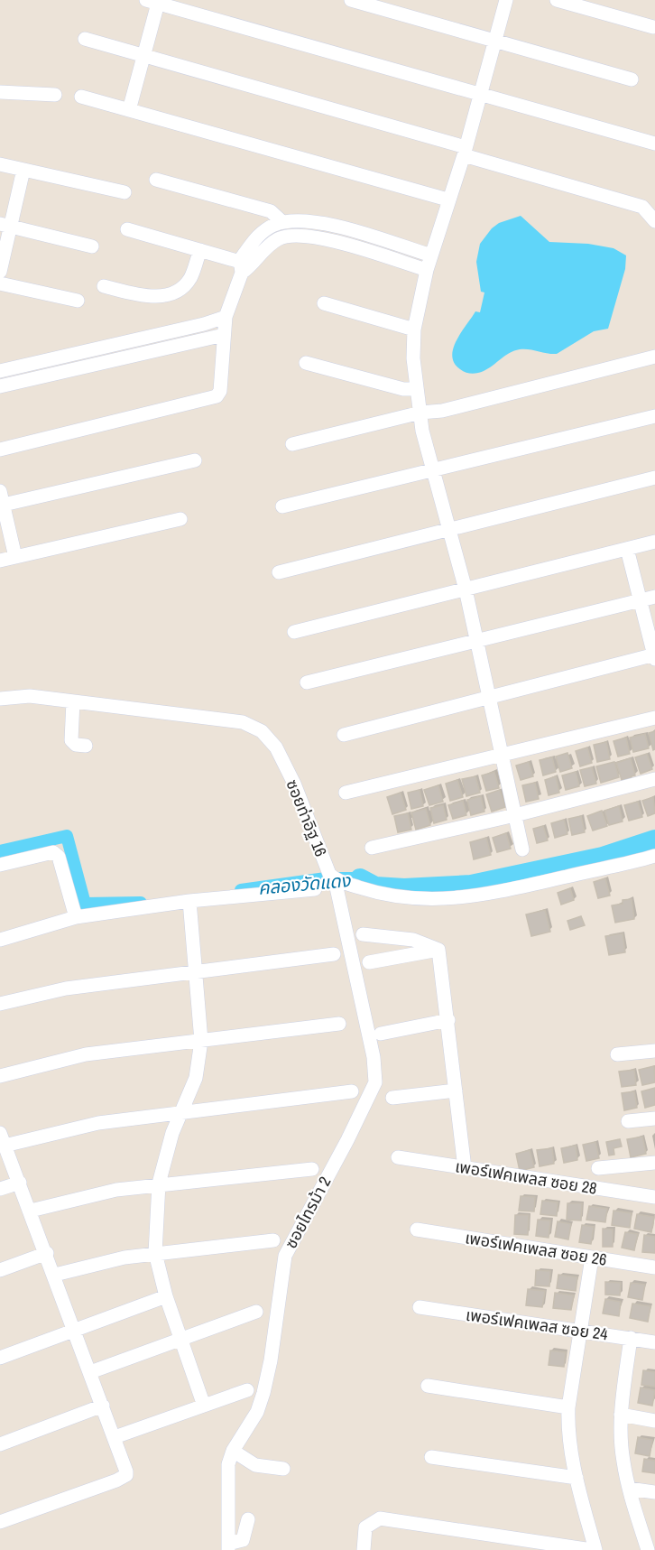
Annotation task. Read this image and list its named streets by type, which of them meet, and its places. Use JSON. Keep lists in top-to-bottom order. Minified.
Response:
{"streets":{"street":["ซอยท่าอิฐ 16","เพอร์เฟคเพลส ซอย 28","ซอยไทรม้า 2","เพอร์เฟคเพลส ซอย 26","เพอร์เฟคเพลส ซอย 24"]},"crossings":[["ซอยท่าอิฐ 16","ซอยไทรม้า 2"]],"water":["คลองวัดแดง"]}
